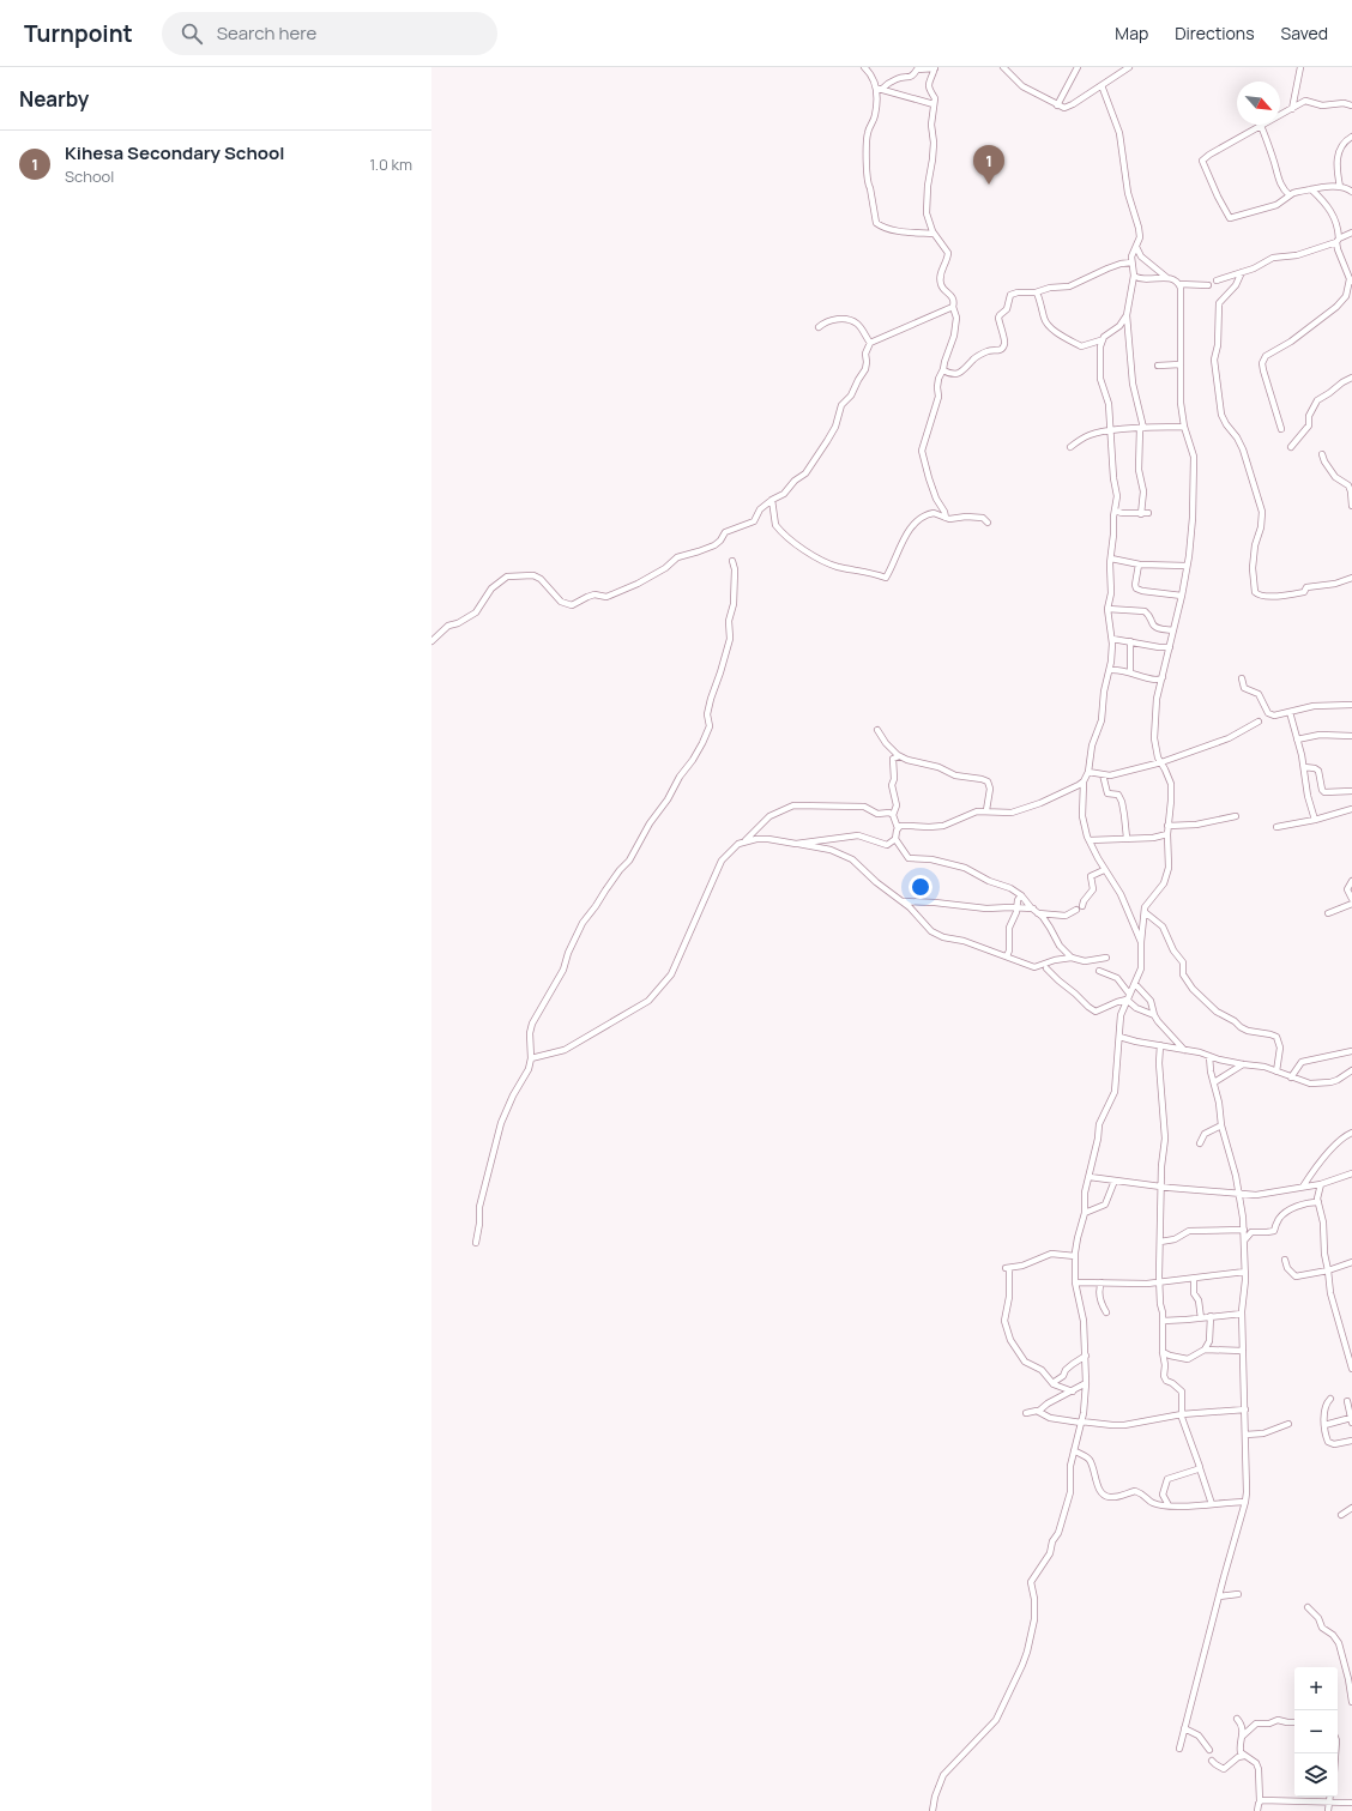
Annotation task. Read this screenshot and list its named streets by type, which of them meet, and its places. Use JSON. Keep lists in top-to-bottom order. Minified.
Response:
{"north":"bottom right","page":{"header":"Turnpoint","search":"Search here","nav":["Map","Directions","Saved"],"heading":"Nearby","list":[{"mark":"1","name":"Kihesa Secondary School","note":"School","value":"1.0 km"}],"pins":"1","map_buttons":["+","−"]}}
